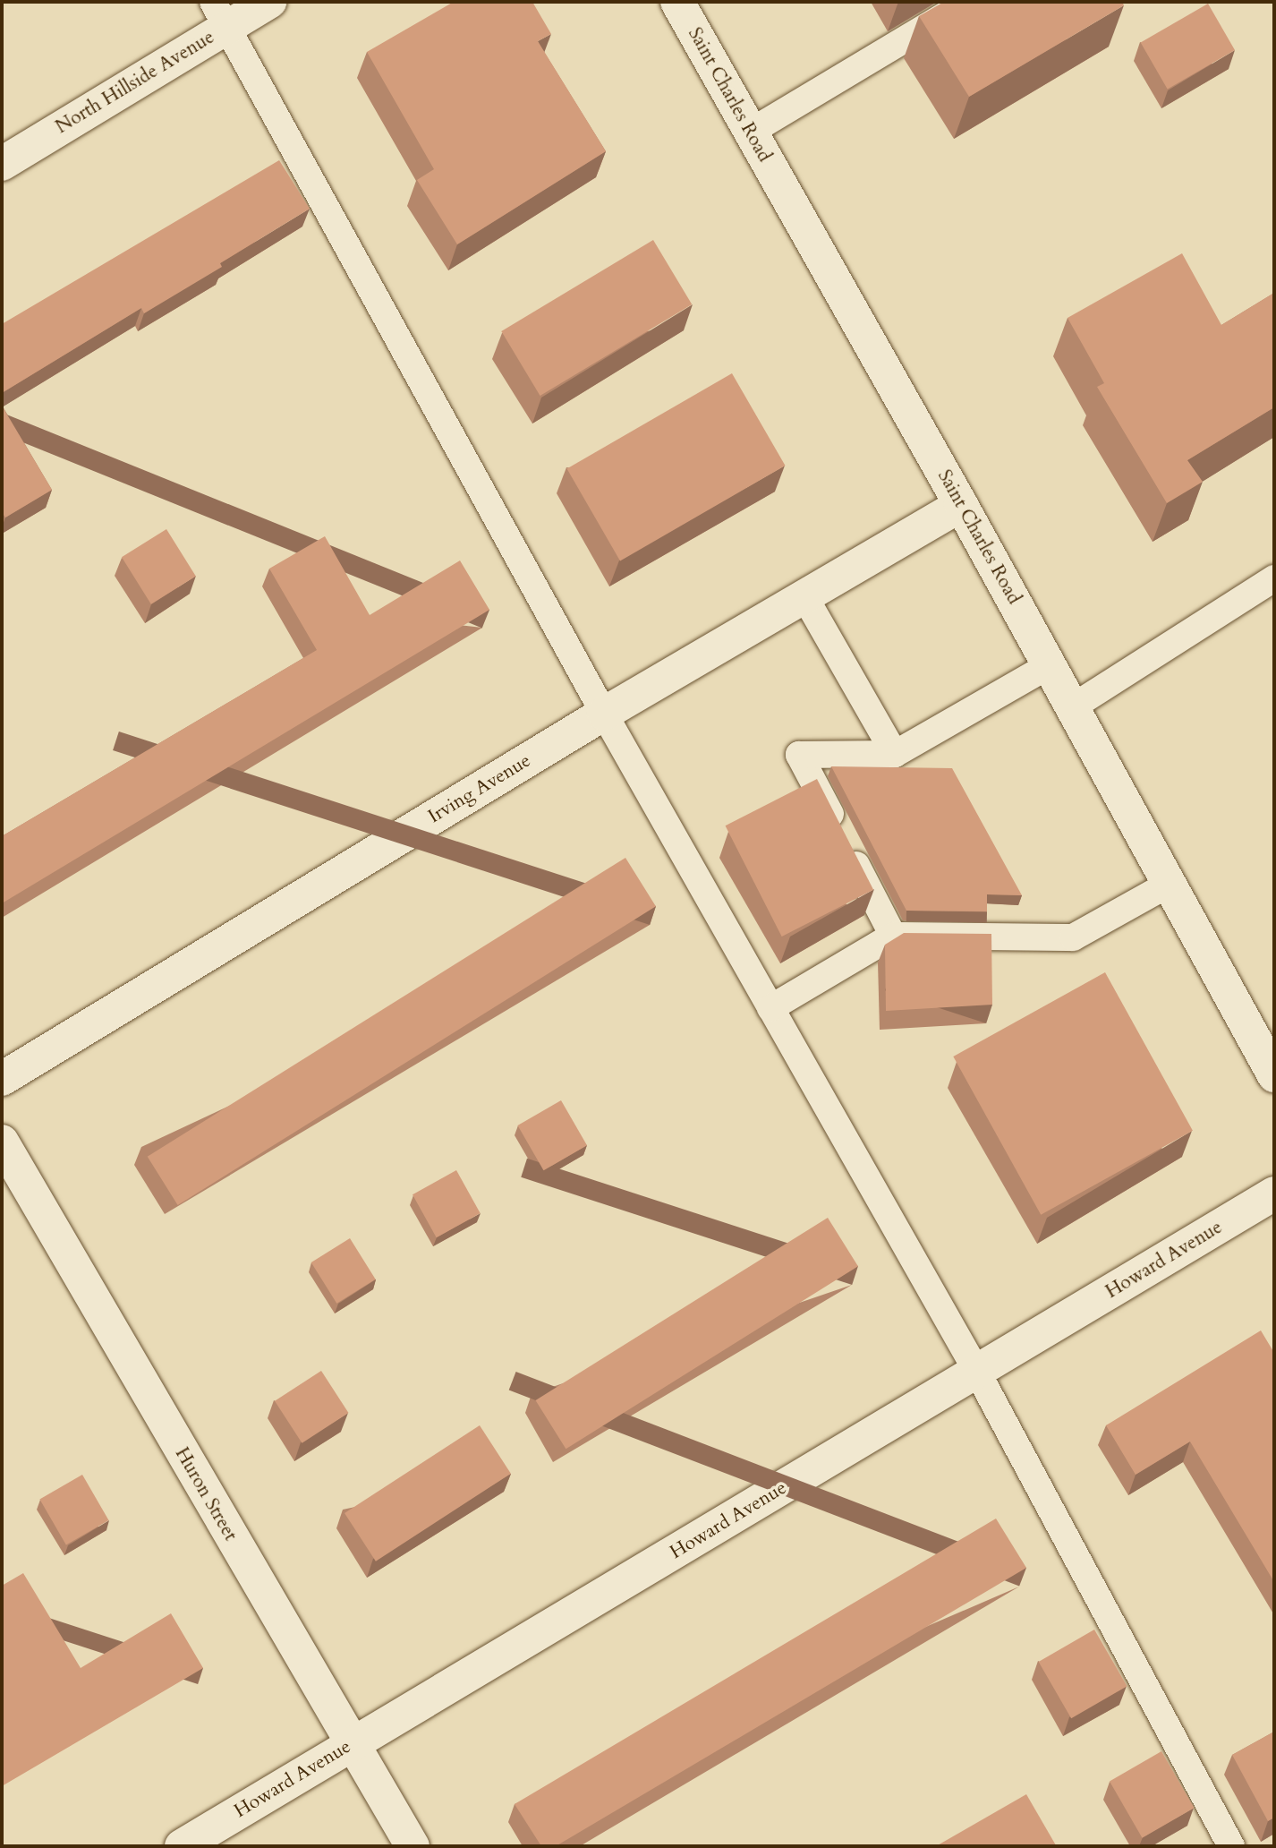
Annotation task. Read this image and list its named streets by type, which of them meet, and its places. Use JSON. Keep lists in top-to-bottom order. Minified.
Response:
{"streets":{"street":["North Hillside Avenue","Saint Charles Road","Irving Avenue","Howard Avenue","Huron Street"]},"crossings":[["Saint Charles Road","Irving Avenue"],["Howard Avenue","Huron Street"]]}
